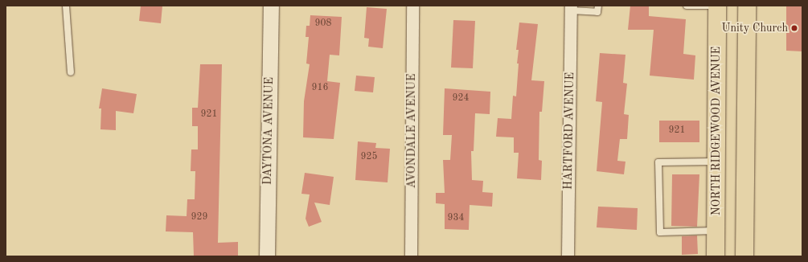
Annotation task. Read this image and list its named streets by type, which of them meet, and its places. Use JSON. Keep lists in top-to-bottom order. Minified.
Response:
{"streets":{"main road":["NORTH RIDGEWOOD AVENUE"],"street":["DAYTONA AVENUE","AVONDALE AVENUE","HARTFORD AVENUE"]},"places":["Unity Church"],"house_numbers":["908","916","924","921","921","925","929","934"]}
